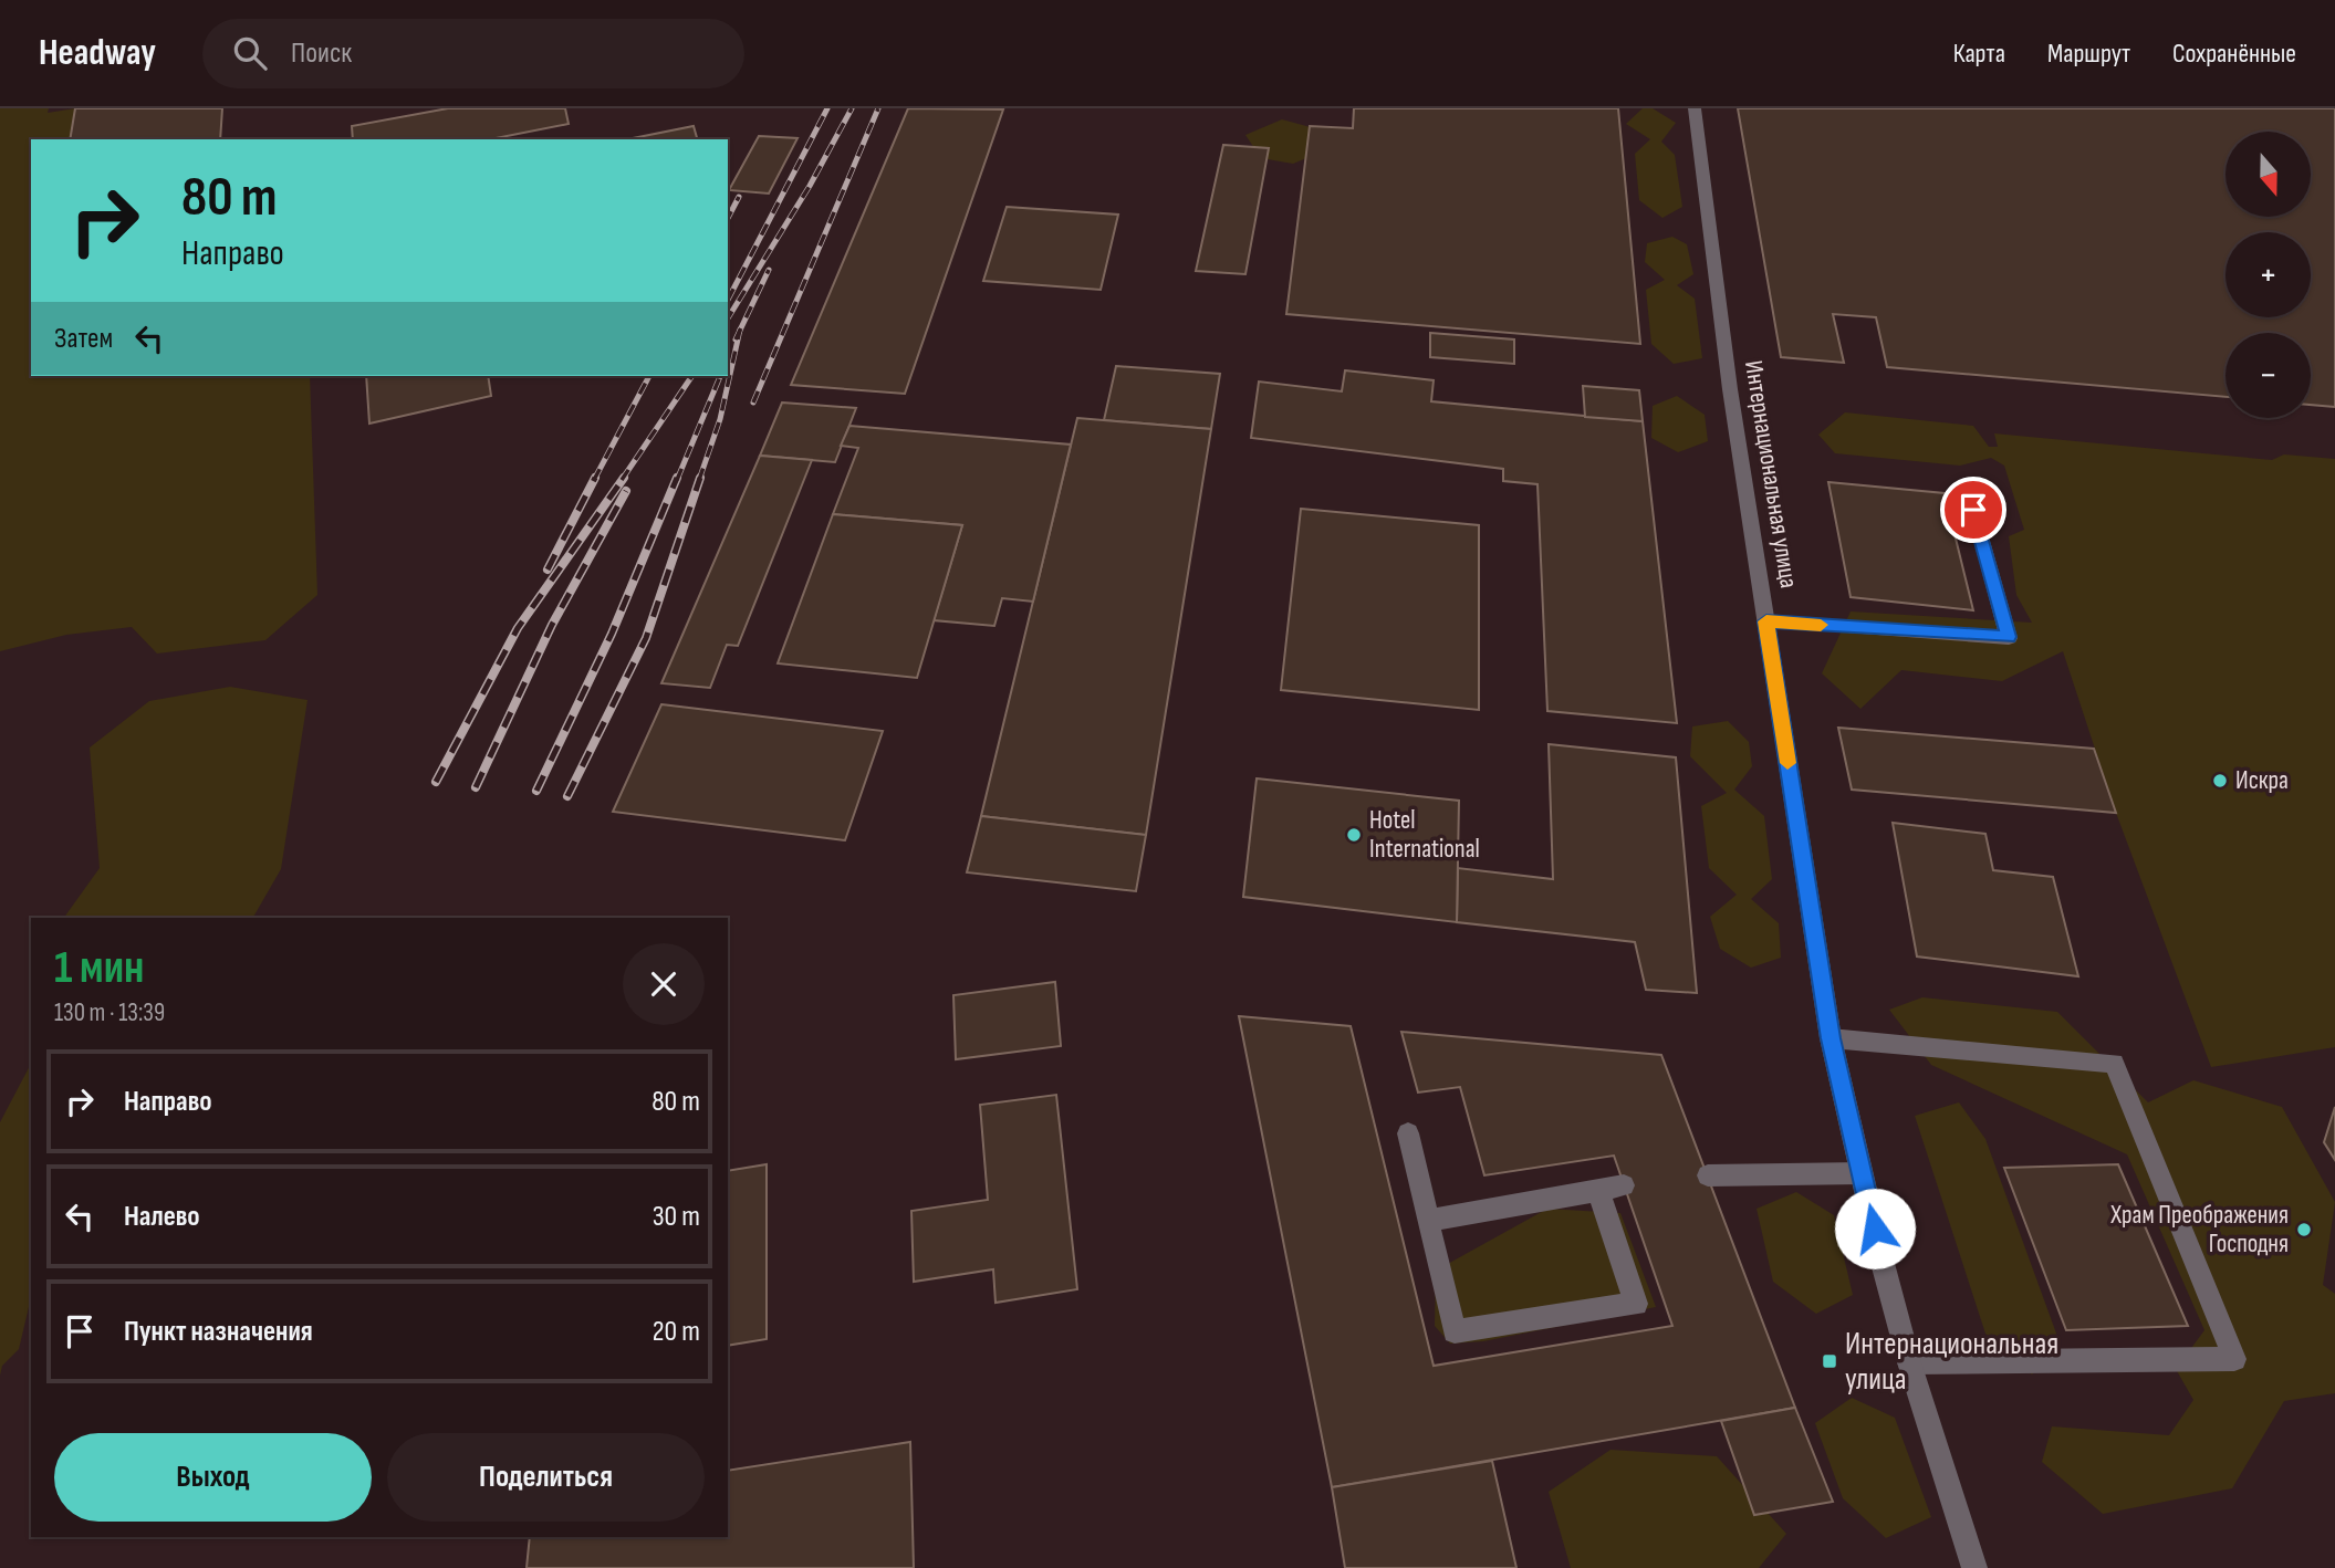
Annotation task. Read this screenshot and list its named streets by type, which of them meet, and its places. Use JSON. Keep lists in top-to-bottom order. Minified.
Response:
{"streets":{"street":["Интернациональная улица"]},"places":{"other":["Искра","Hotel International","Храм Преображения Господня"],"transit":["Интернациональная улица"]},"north":"bottom","page":{"header":"Headway","search":"Поиск","nav":["Карта","Маршрут","Сохранённые"],"map_buttons":["+","−"],"turn":["80 m","Направо"],"then":"Затем","heading":["1 мин","130 m · 13:39"],"list":[{"name":"Направо","value":"80 m"},{"name":"Налево","value":"30 m"},{"name":"Пункт назначения","value":"20 m"}],"buttons":["Выход","Поделиться"]}}
